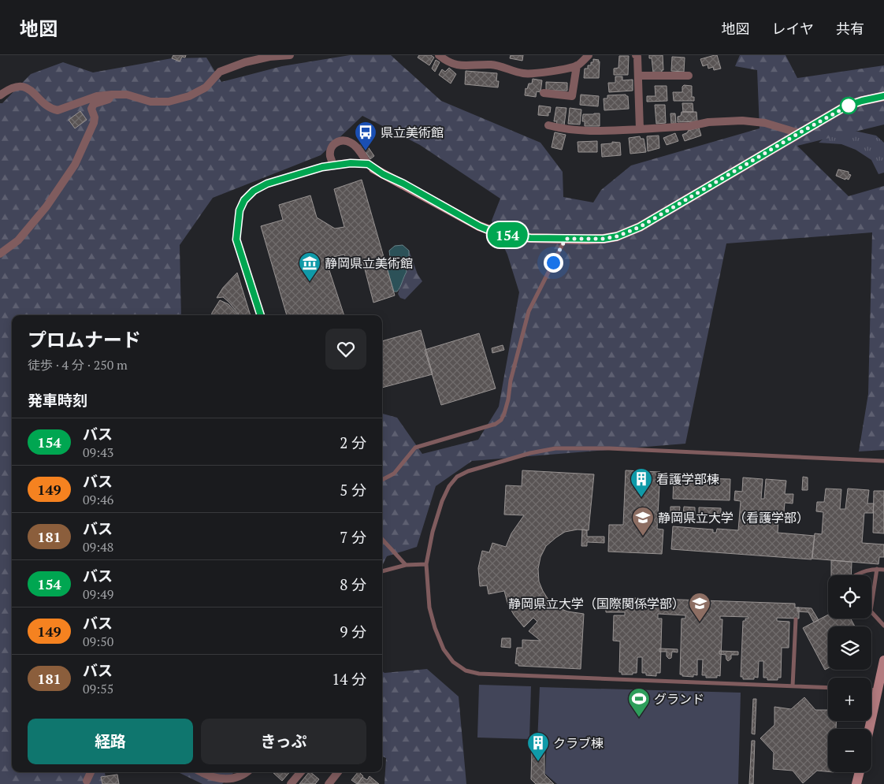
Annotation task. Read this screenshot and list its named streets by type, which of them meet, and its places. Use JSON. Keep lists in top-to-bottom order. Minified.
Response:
{"places":{"bus stop":["県立美術館"],"museum":["静岡県立美術館"],"building":["看護学部棟","クラブ棟"],"school or university":["静岡県立大学（看護学部）","静岡県立大学（国際関係学部）"],"sports":["グランド"]},"lines":["bus line 154"],"page":{"header":"地図","nav":["地図","レイヤ","共有"],"on_map":"154","heading":[["プロムナード","徒歩 · 4 分 · 250 m"],"発車時刻"],"list":[{"mark":"154","name":"バス","note":"09:43","value":"2 分"},{"mark":"149","name":"バス","note":"09:46","value":"5 分"},{"mark":"181","name":"バス","note":"09:48","value":"7 分"},{"mark":"154","name":"バス","note":"09:49","value":"8 分"},{"mark":"149","name":"バス","note":"09:50","value":"9 分"},{"mark":"181","name":"バス","note":"09:55","value":"14 分"}],"map_buttons":["+","−"],"buttons":["経路","きっぷ"]}}
